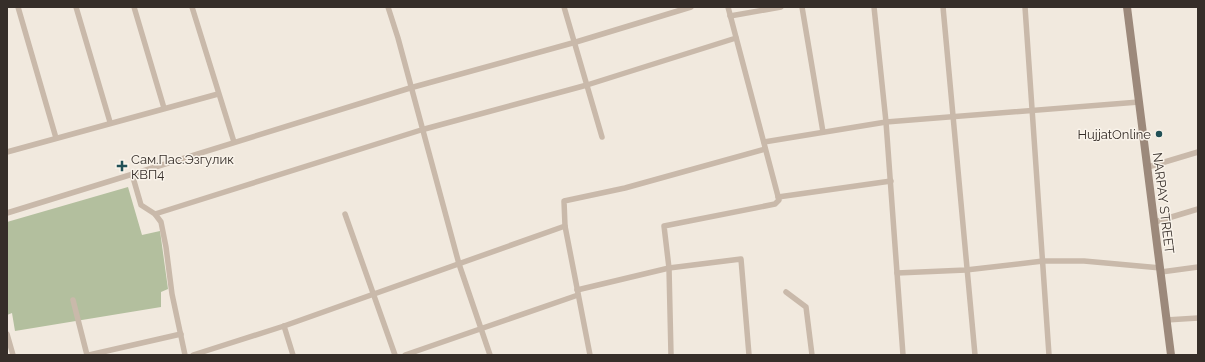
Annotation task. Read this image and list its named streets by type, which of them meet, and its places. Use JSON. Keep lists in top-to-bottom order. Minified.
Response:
{"streets":{"main road":["NARPAY STREET"]},"places":{"other":["HujjatOnline"],"health":["Сам.Пас.Эзгулик КВП4"]}}
